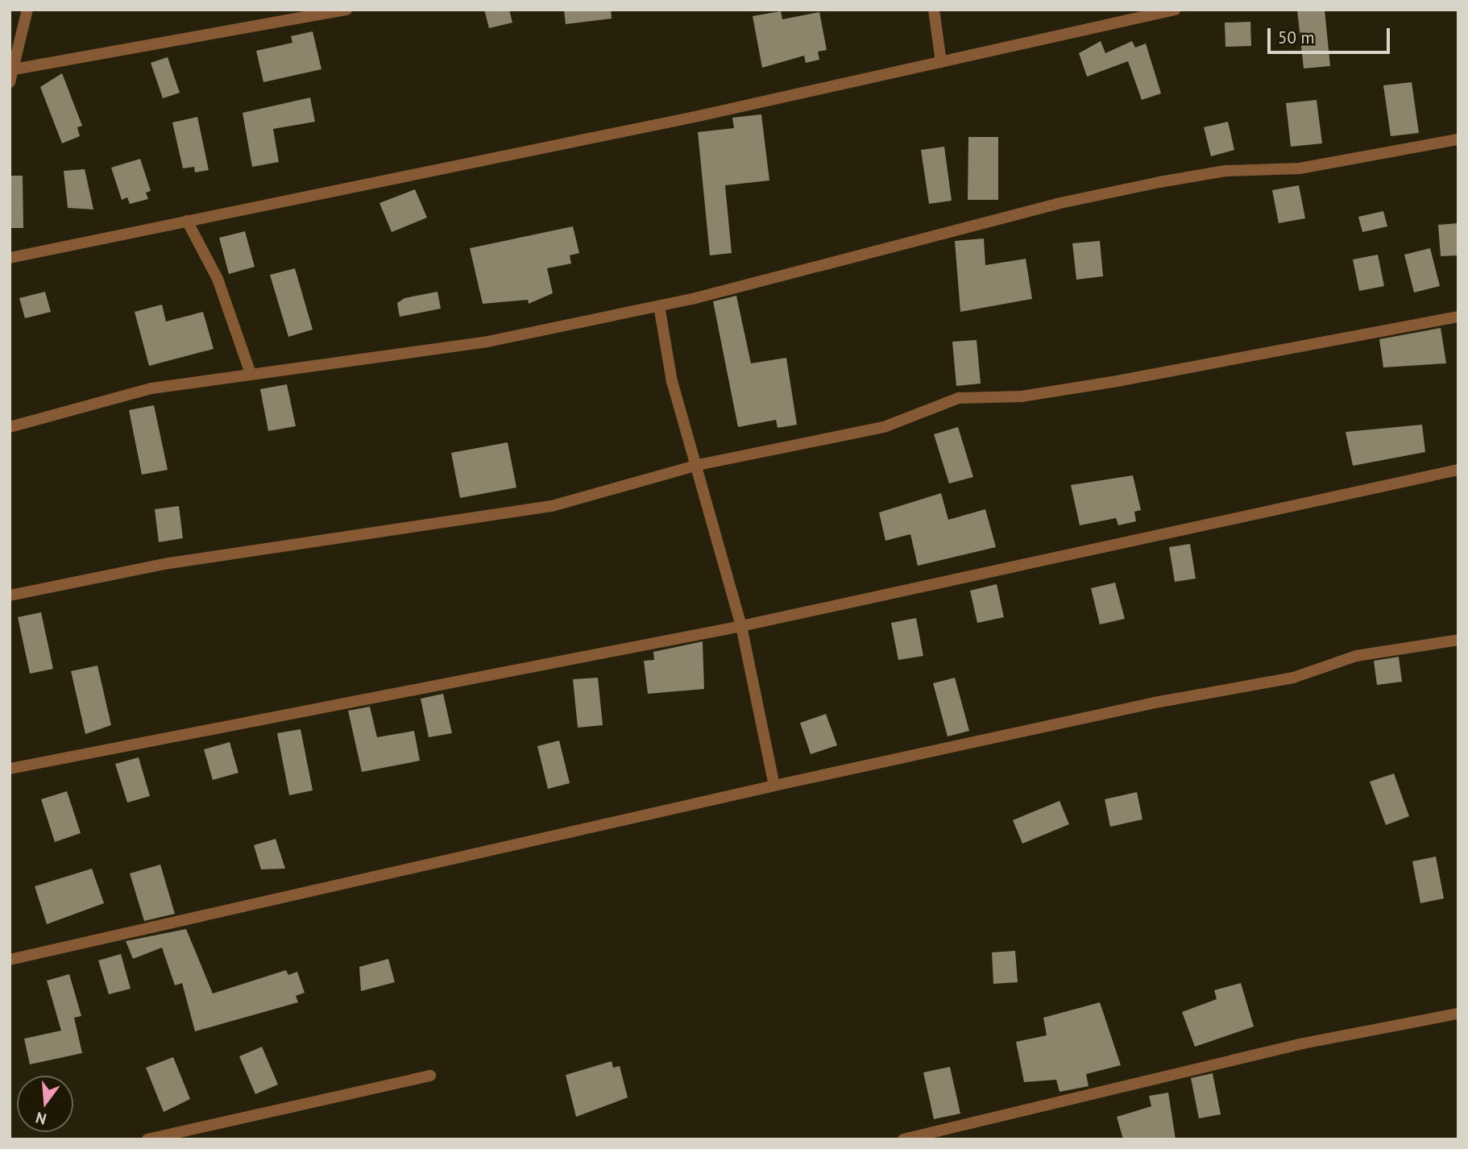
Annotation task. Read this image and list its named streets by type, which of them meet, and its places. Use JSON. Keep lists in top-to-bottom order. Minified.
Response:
{"scale_bar":"50 m","north":"bottom"}
